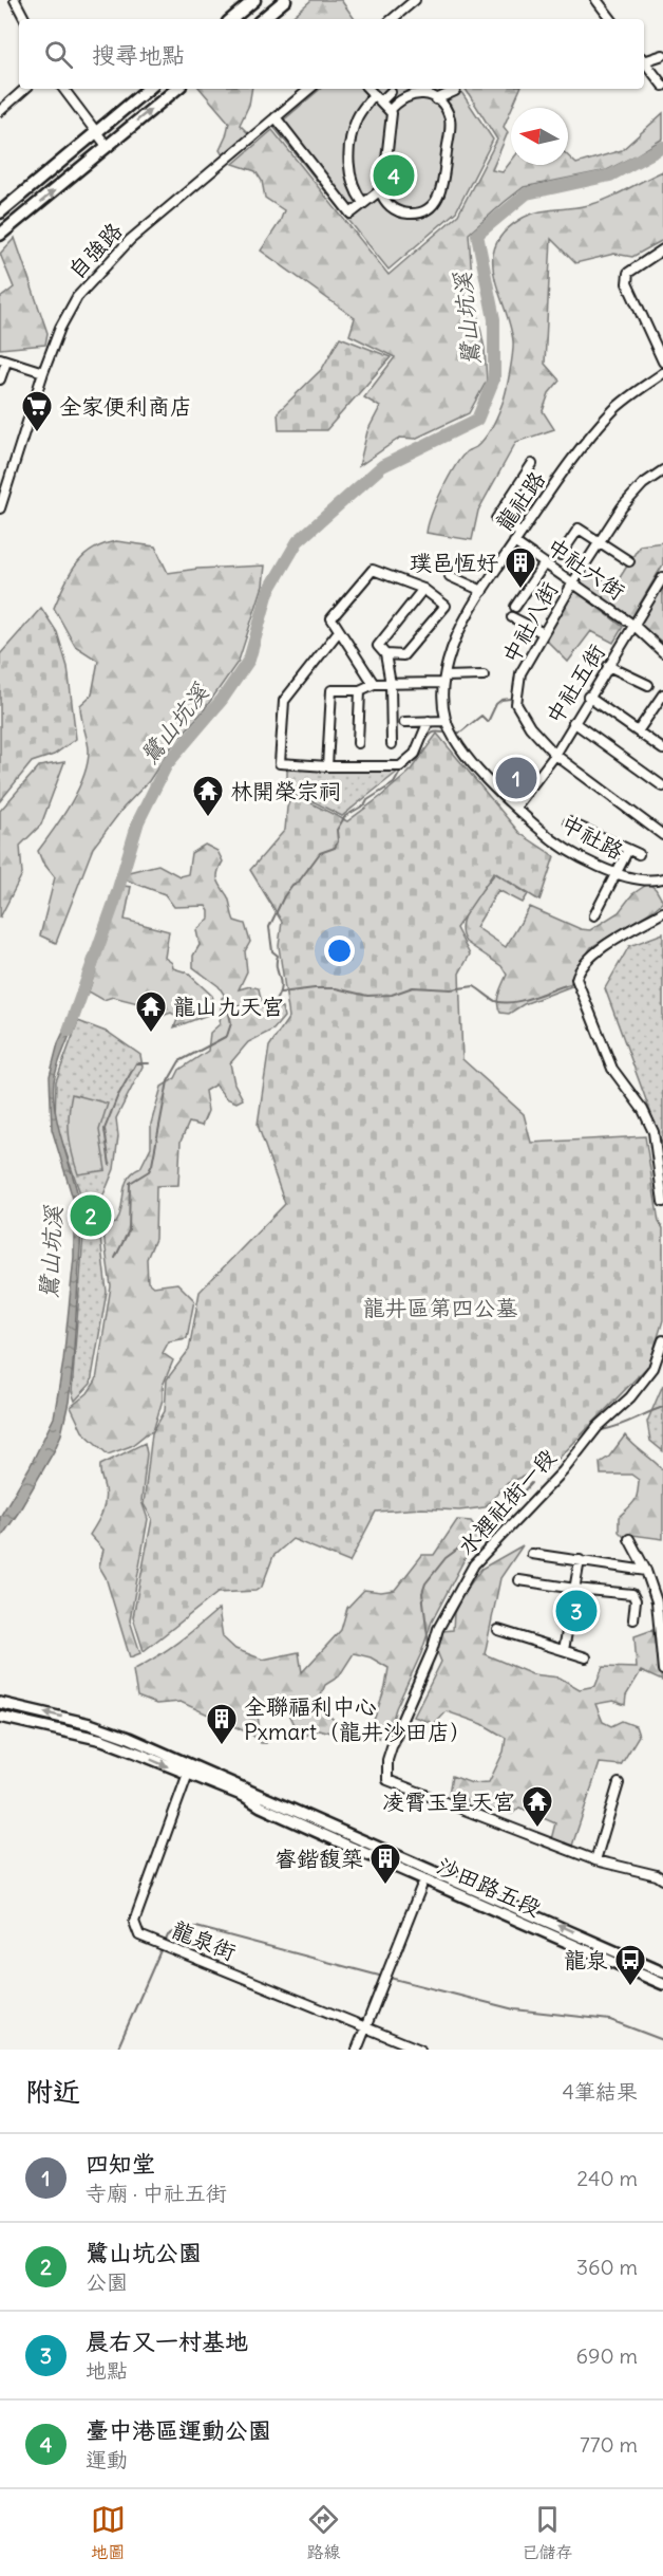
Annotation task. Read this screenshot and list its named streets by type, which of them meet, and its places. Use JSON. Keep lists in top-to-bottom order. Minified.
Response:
{"streets":{"street":["自強路","龍社路","中社六街","中社八街","中社五街","中社路","水裡社街一段","沙田路五段","龍泉街"]},"crossings":[["龍社路","中社六街"],["龍社路","中社五街"],["龍社路","中社路"],["中社六街","中社八街"],["中社六街","中社五街"],["中社八街","中社五街"],["中社五街","中社路"],["沙田路五段","龍泉街"]],"water":["鷺山坑溪"],"parks":["龍井區第四公墓"],"places":{"supermarket":["全家便利商店"],"building":["璞邑恆好","全聯福利中心 Pxmart（龍井沙田店）","睿鍇馥築"],"temple":["林開榮宗祠","龍山九天宮","凌霄玉皇天宮"],"bus stop":["龍泉"]},"north":"left","page":{"search":"搜尋地點","pins":["4","1","2","3"],"heading":["附近","4筆結果"],"list":[{"mark":"1","name":"四知堂","note":"寺廟 · 中社五街","value":"240 m"},{"mark":"2","name":"鷺山坑公園","note":"公園","value":"360 m"},{"mark":"3","name":"晨右又一村基地","note":"地點","value":"690 m"},{"mark":"4","name":"臺中港區運動公園","note":"運動","value":"770 m"}],"nav":["地圖","路線","已儲存"]}}
